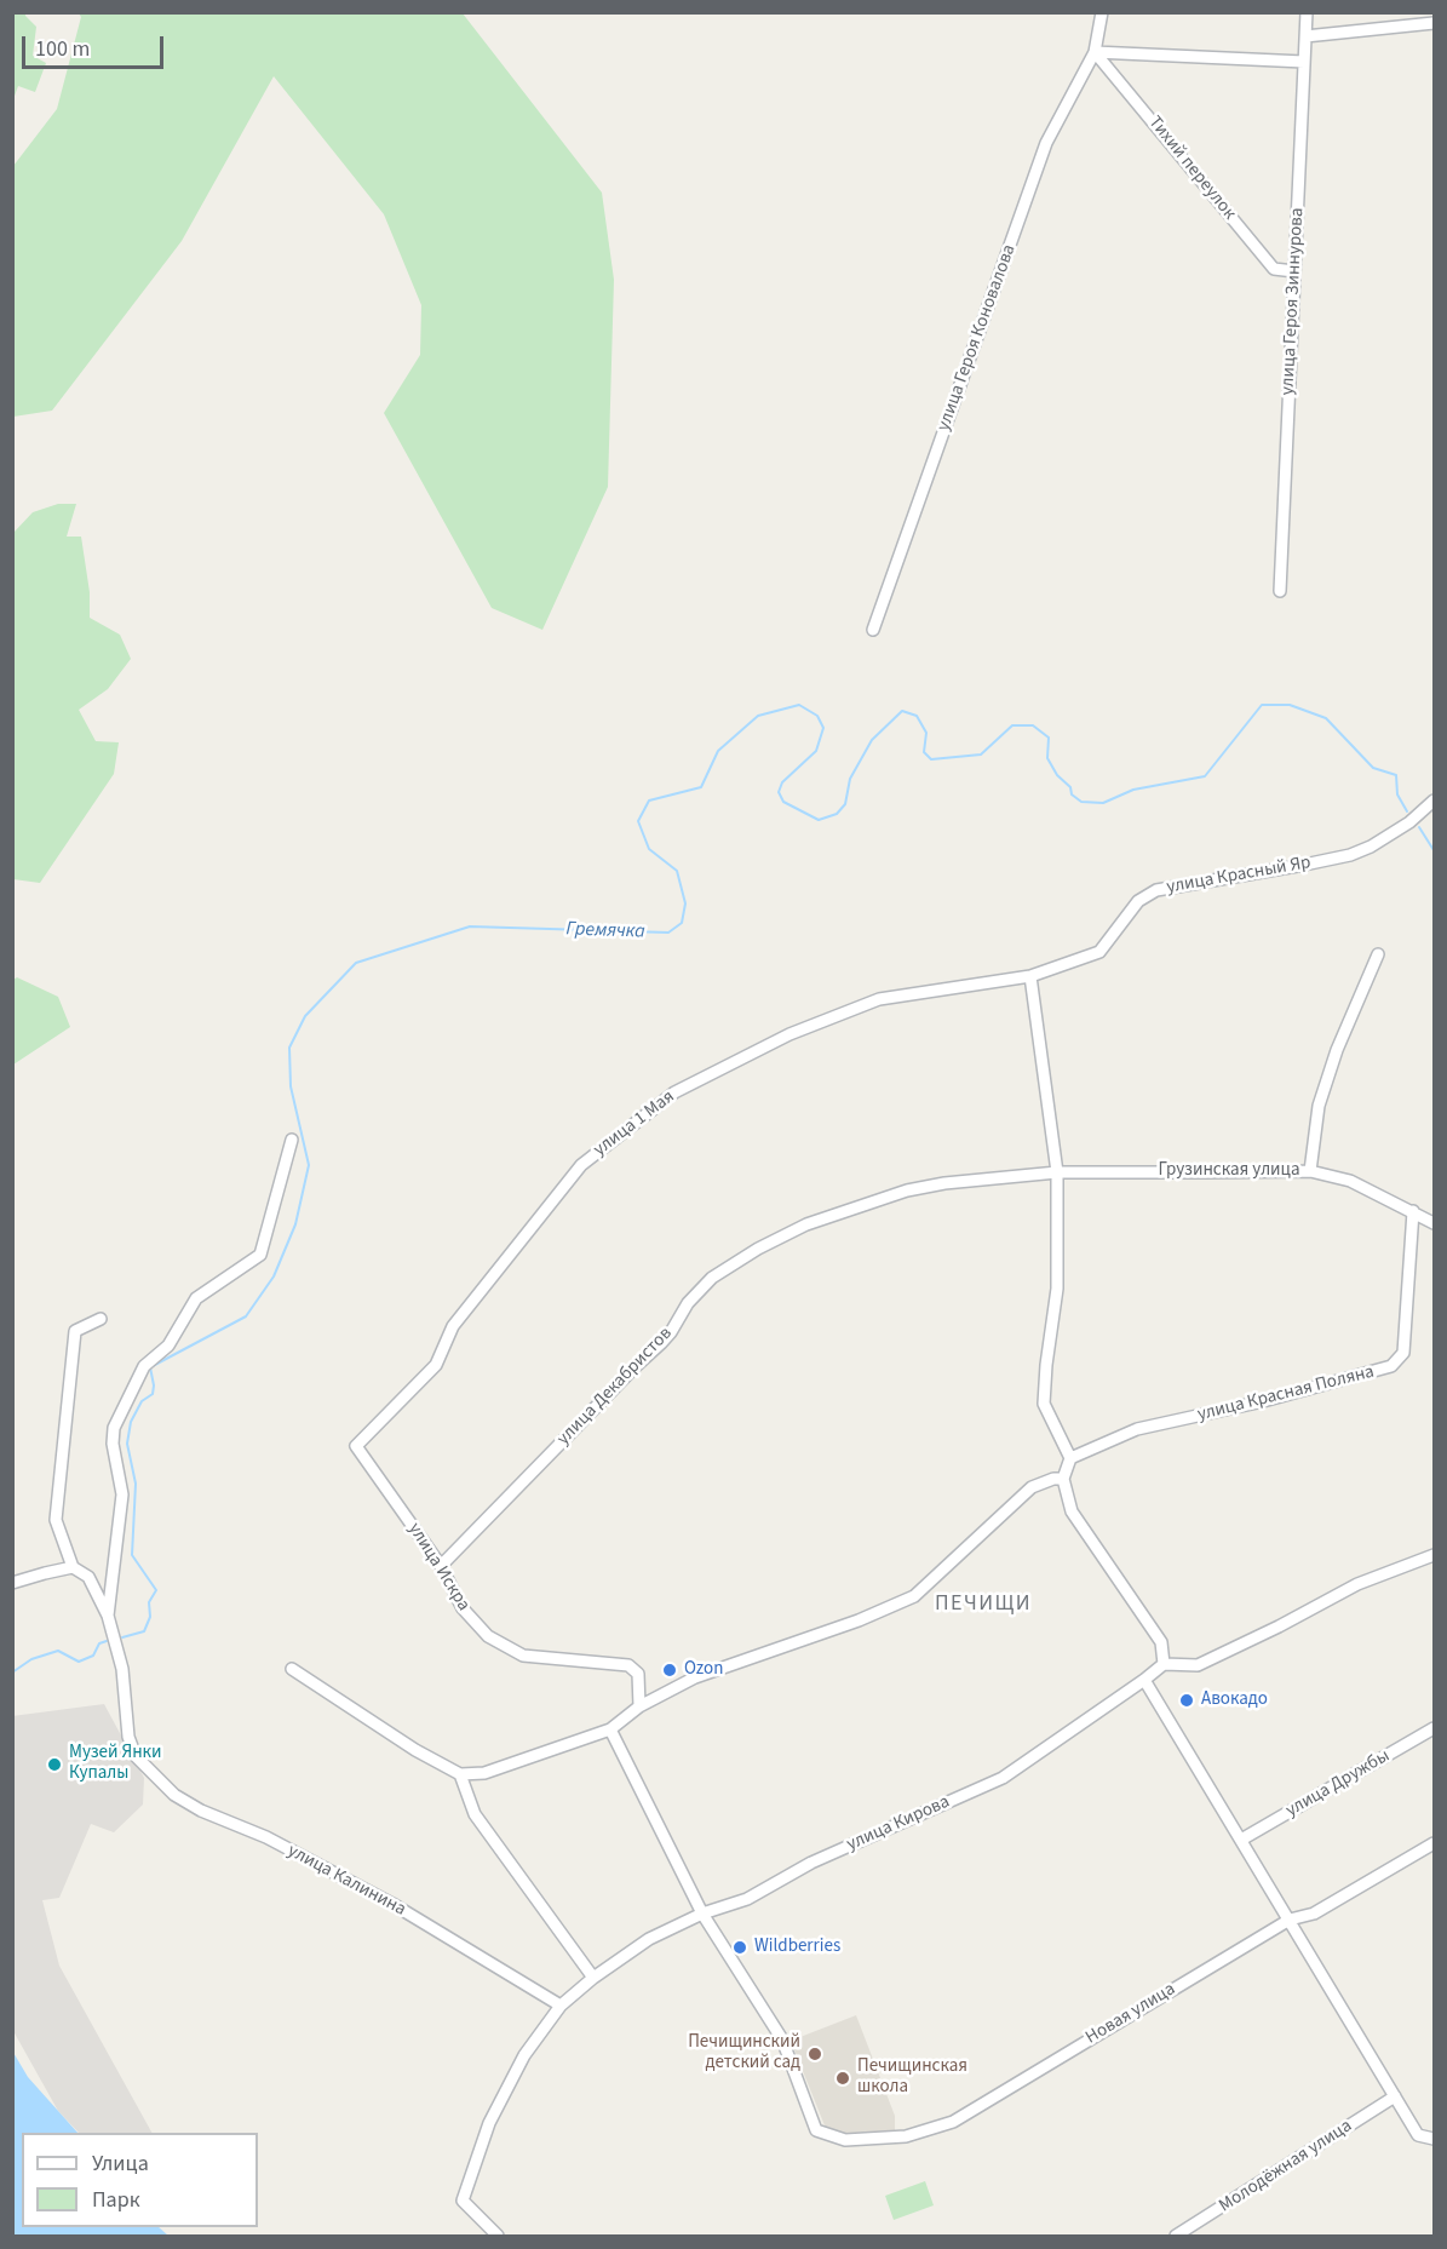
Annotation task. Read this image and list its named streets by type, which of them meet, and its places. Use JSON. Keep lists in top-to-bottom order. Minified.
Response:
{"streets":{"street":["Тихий переулок","улица Героя Зиннурова","улица Героя Коновалова","улица Красный Яр","улица 1 Мая","Грузинская улица","улица Декабристов","улица Красная Поляна","улица Искра","улица Дружбы","улица Кирова","улица Калинина","Новая улица","Молодёжная улица"]},"crossings":[["Тихий переулок","улица Героя Зиннурова"],["Тихий переулок","улица Героя Коновалова"],["улица Красный Яр","улица 1 Мая"],["улица 1 Мая","улица Искра"],["Грузинская улица","улица Декабристов"],["Грузинская улица","улица Красная Поляна"],["улица Декабристов","улица Искра"],["улица Кирова","улица Калинина"],["улица Кирова","Новая улица"]],"districts":["ПЕЧИЩИ"],"water":["Гремячка"],"places":["Ozon","Авокадо","Музей Янки Купалы","Wildberries","Печищинский детский сад","Печищинская школа"],"legend":["Улица","Парк"],"scale_bar":"100 m"}
